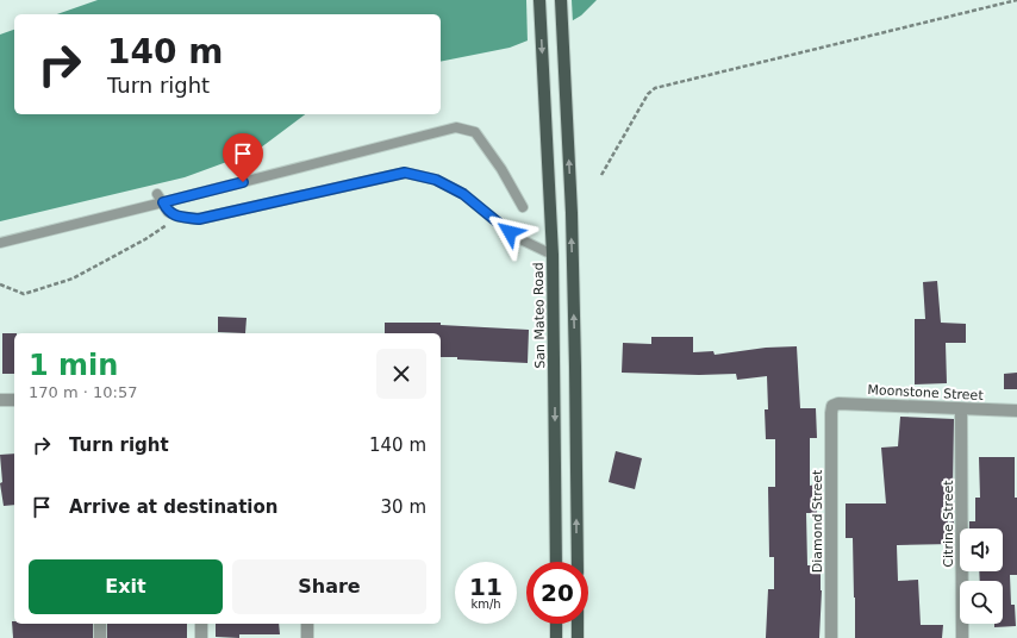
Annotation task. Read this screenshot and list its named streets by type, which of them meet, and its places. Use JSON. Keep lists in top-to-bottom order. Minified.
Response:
{"streets":{"main road":["San Mateo Road"],"street":["Moonstone Street","Diamond Street","Citrine Street"]},"crossings":[["Moonstone Street","Diamond Street"],["Moonstone Street","Citrine Street"]],"page":{"turn":["140 m","Turn right"],"heading":["1 min","170 m · 10:57"],"list":[{"name":"Turn right","value":"140 m"},{"name":"Arrive at destination","value":"30 m"}],"buttons":["Exit","Share"],"speed":"11 km/h","limit":"20"}}
